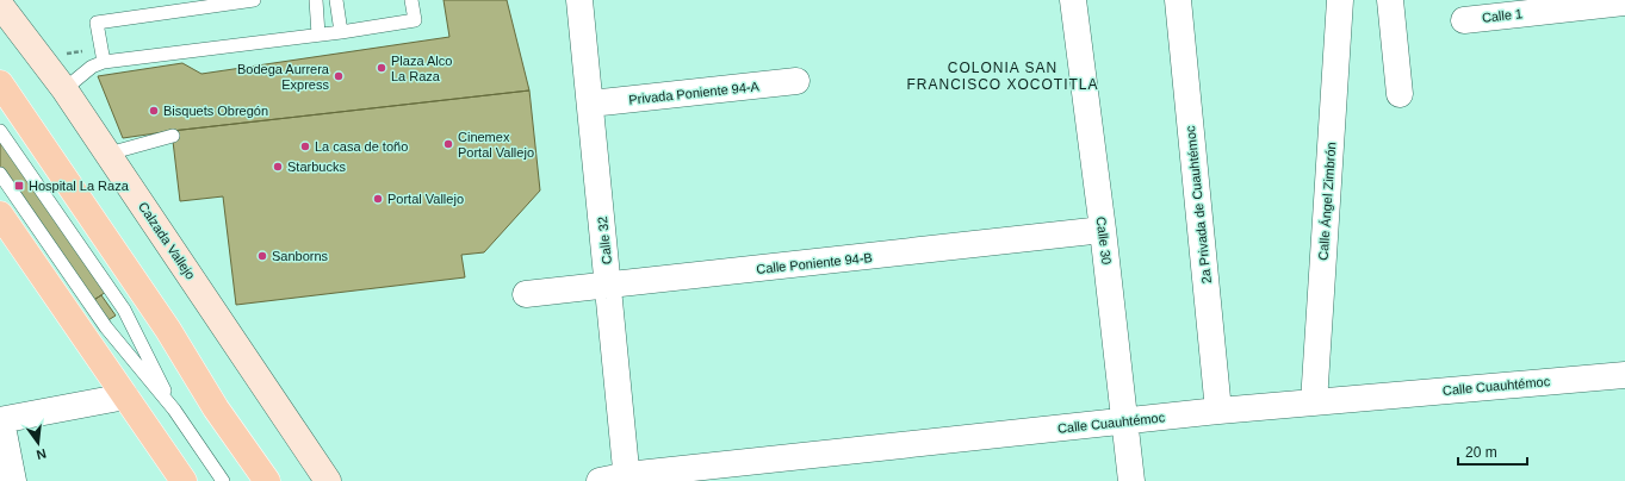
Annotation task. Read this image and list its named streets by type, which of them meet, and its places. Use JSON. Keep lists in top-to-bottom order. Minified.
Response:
{"streets":{"main road":["Calzada Vallejo"],"street":["Calle 1","Privada Poniente 94-A","Calle Ángel Zimbrón","2a Privada de Cuauhtémoc","Calle 32","Calle 30","Calle Poniente 94-B","Calle Cuauhtémoc"]},"crossings":[["Privada Poniente 94-A","Calle 32"],["Calle Ángel Zimbrón","Calle Cuauhtémoc"],["2a Privada de Cuauhtémoc","Calle Cuauhtémoc"],["Calle 32","Calle Poniente 94-B"],["Calle 32","Calle Cuauhtémoc"],["Calle 30","Calle Poniente 94-B"],["Calle 30","Calle Cuauhtémoc"]],"districts":["COLONIA SAN FRANCISCO XOCOTITLA"],"places":{"other":["Plaza Alco La Raza","Bodega Aurrera Express","Bisquets Obregón","Cinemex Portal Vallejo","La casa de toño","Starbucks","Portal Vallejo","Sanborns"],"transit":["Hospital La Raza"]},"scale_bar":"20 m","north":"bottom"}
